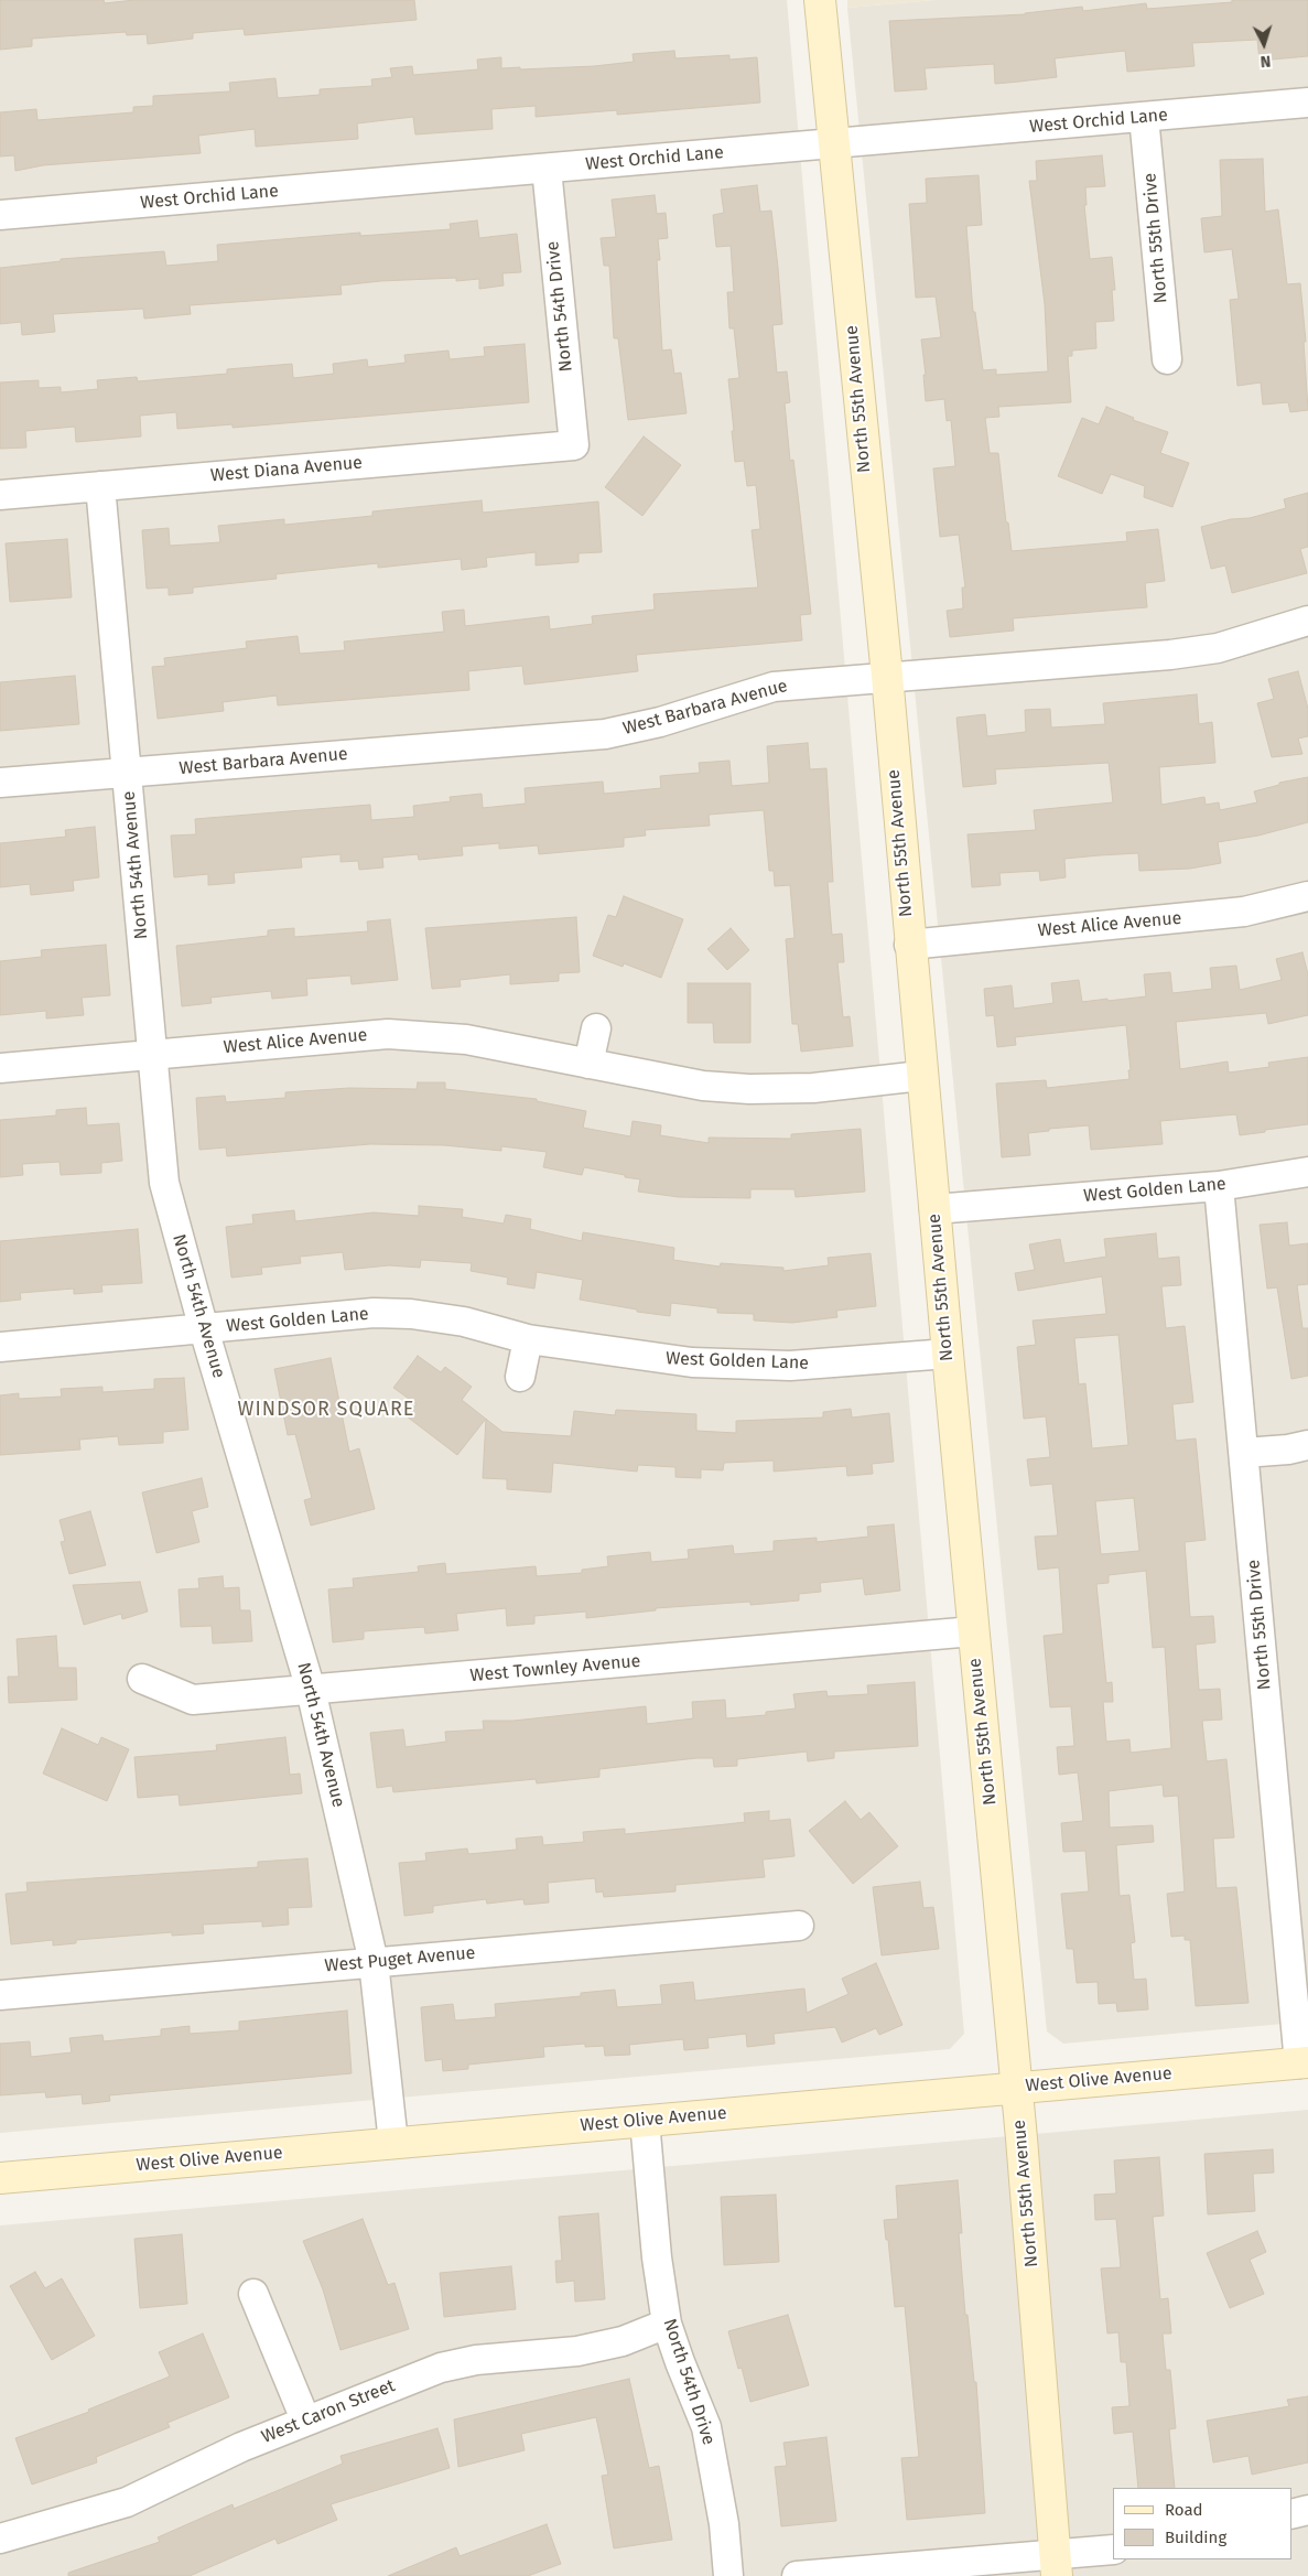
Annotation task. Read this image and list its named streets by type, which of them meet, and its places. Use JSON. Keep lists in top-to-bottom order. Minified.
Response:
{"streets":{"street":["West Orchid Lane","North 55th Drive","North 54th Drive","North 55th Avenue","West Diana Avenue","West Barbara Avenue","North 54th Avenue","West Alice Avenue","West Golden Lane","West Townley Avenue","West Puget Avenue","West Olive Avenue","West Caron Street"]},"crossings":[["West Orchid Lane","North 55th Drive"],["West Orchid Lane","North 54th Drive"],["West Orchid Lane","North 55th Avenue"],["North 55th Drive","West Golden Lane"],["North 55th Drive","West Olive Avenue"],["North 54th Drive","West Diana Avenue"],["North 54th Drive","West Olive Avenue"],["North 54th Drive","West Caron Street"],["North 55th Avenue","West Barbara Avenue"],["North 55th Avenue","West Alice Avenue"],["North 55th Avenue","West Golden Lane"],["North 55th Avenue","West Townley Avenue"],["North 55th Avenue","West Olive Avenue"],["West Diana Avenue","North 54th Avenue"],["West Barbara Avenue","North 54th Avenue"],["North 54th Avenue","West Alice Avenue"],["North 54th Avenue","West Golden Lane"],["North 54th Avenue","West Townley Avenue"],["North 54th Avenue","West Puget Avenue"],["North 54th Avenue","West Olive Avenue"]],"districts":["WINDSOR SQUARE"],"legend":["Road","Building"],"north":"bottom"}
